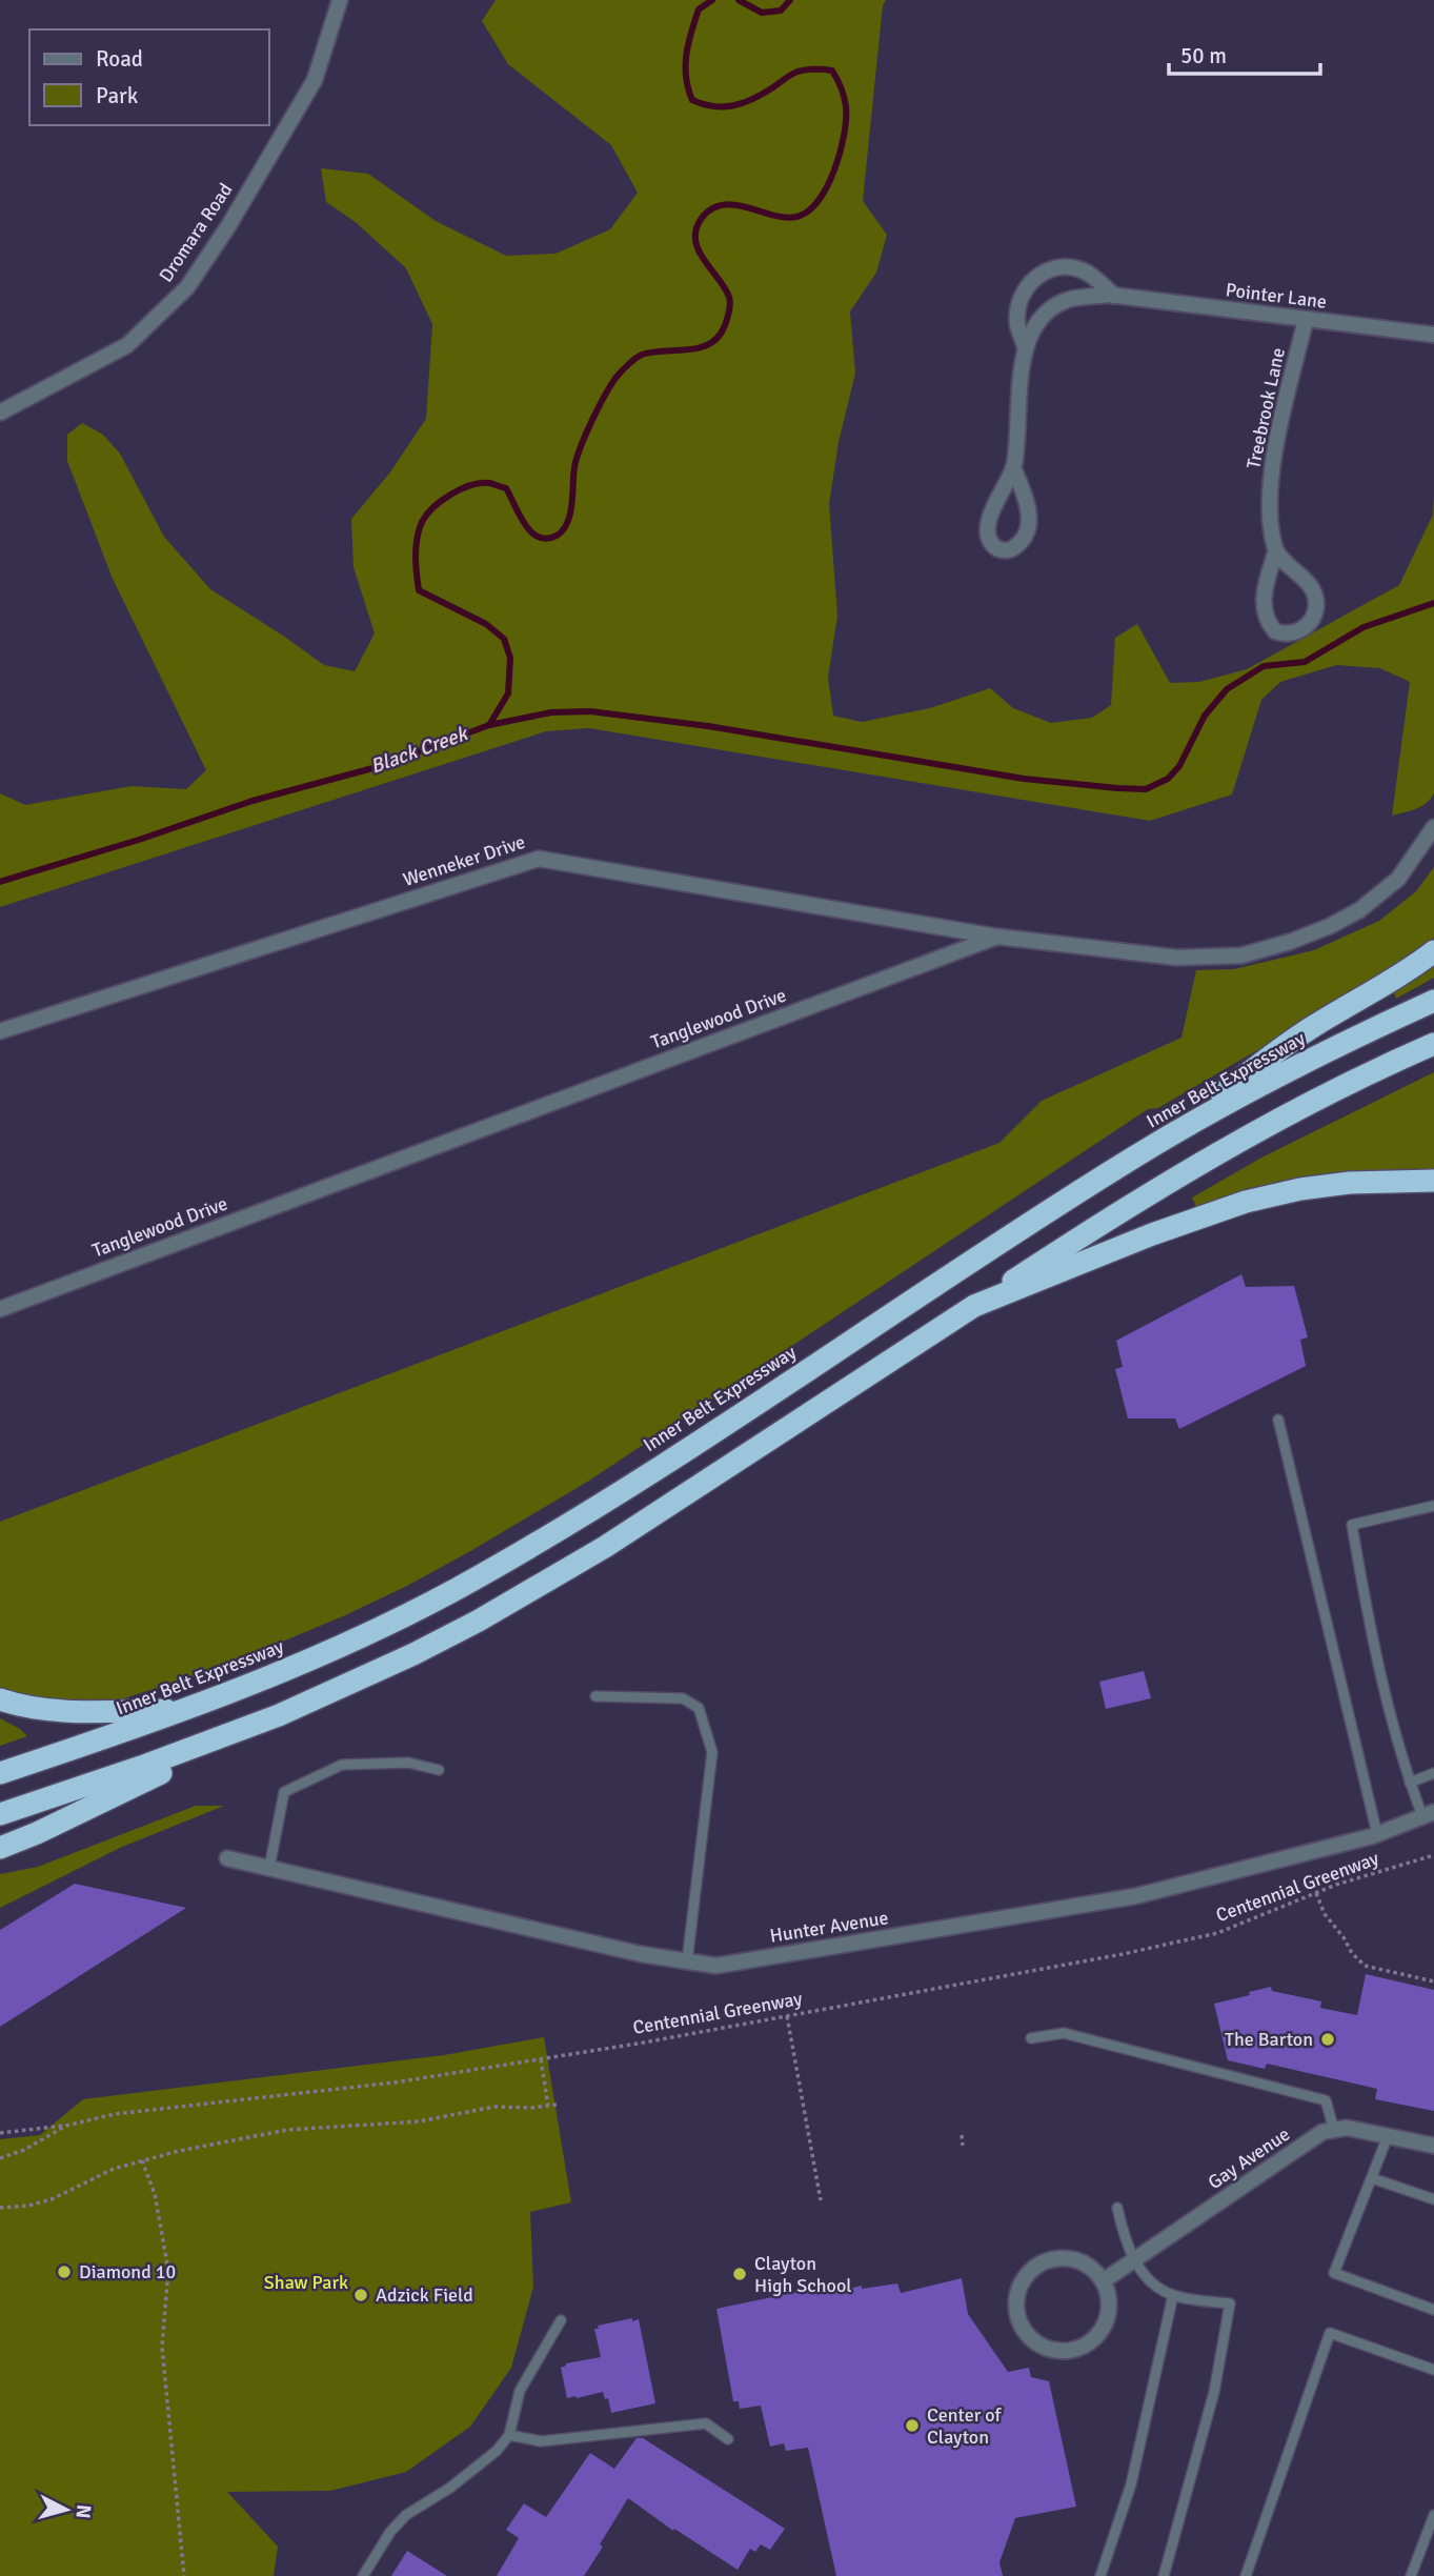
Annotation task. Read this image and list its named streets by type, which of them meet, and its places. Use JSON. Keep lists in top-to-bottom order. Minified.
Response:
{"streets":{"highway":["Inner Belt Expressway"],"street":["Dromara Road","Pointer Lane","Treebrook Lane","Wenneker Drive","Tanglewood Drive","Hunter Avenue","Gay Avenue"],"path":["Centennial Greenway"]},"crossings":[["Pointer Lane","Treebrook Lane"],["Wenneker Drive","Tanglewood Drive"]],"water":["Black Creek"],"parks":["Shaw Park"],"places":["The Barton","Diamond 10","Clayton High School","Adzick Field","Center of Clayton"],"legend":["Road","Park"],"scale_bar":"50 m","north":"right"}
